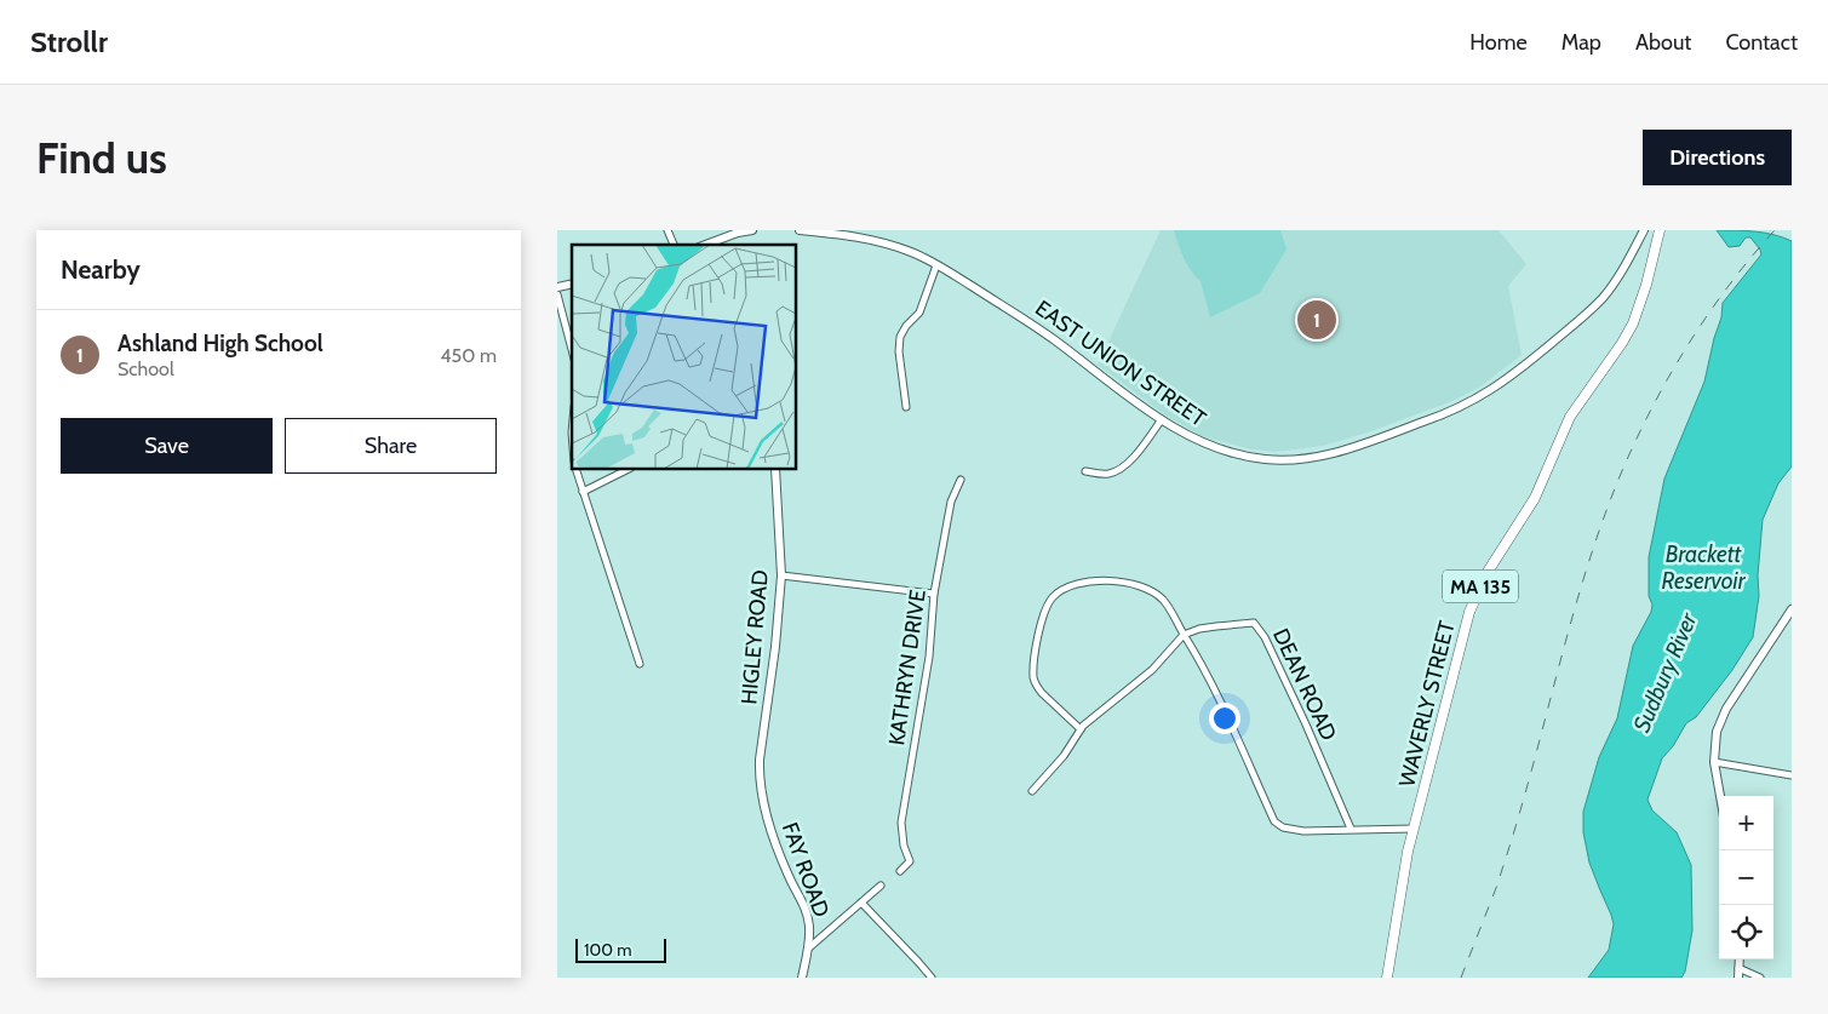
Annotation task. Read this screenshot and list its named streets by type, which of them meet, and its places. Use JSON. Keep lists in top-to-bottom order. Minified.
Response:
{"streets":{"main road":["MA 135","WAVERLY STREET"],"street":["EAST UNION STREET","HIGLEY ROAD","KATHRYN DRIVE","DEAN ROAD","FAY ROAD"]},"crossings":[["HIGLEY ROAD","FAY ROAD"]],"water":["Brackett Reservoir","Sudbury River"],"scale_bar":"100 m","page":{"header":"Strollr","nav":["Home","Map","About","Contact"],"buttons":["Directions",["Save","Share"]],"title":"Find us","heading":"Nearby","pins":"1","list":[{"mark":"1","name":"Ashland High School","note":"School","value":"450 m"}],"map_buttons":["+","−"],"scale":"100 m"}}
